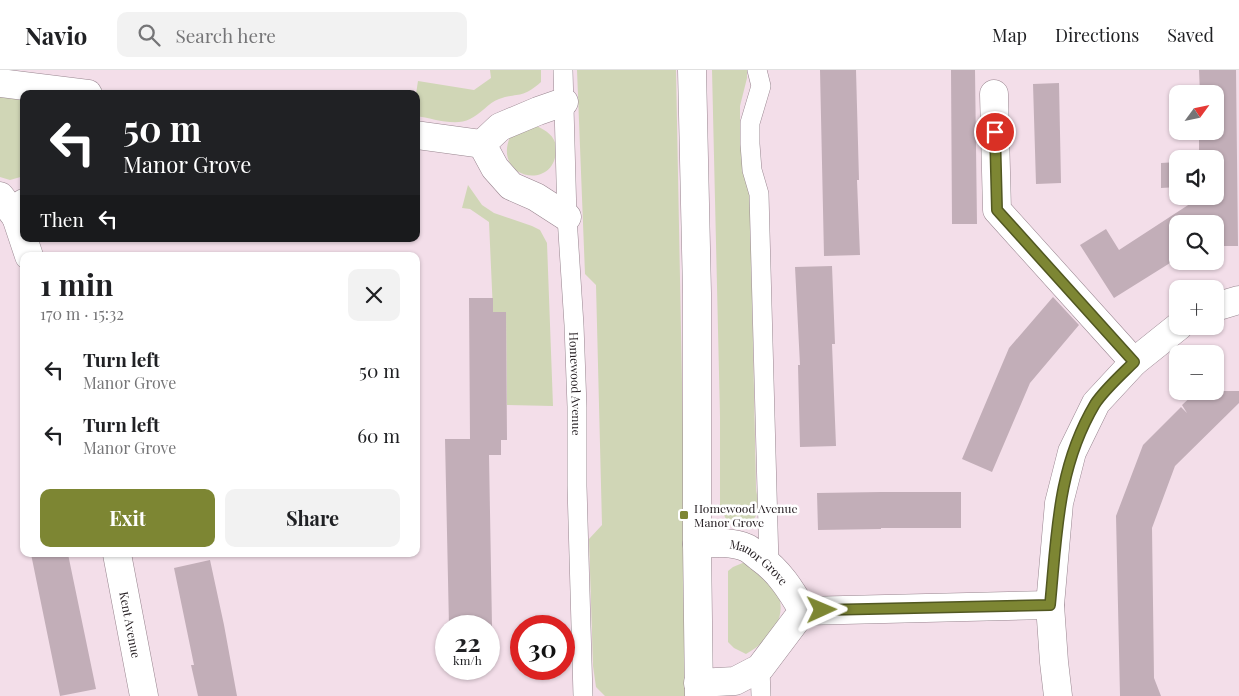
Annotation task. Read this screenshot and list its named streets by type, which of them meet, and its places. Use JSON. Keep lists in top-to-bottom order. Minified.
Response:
{"streets":{"street":["Manor Grove","Kent Avenue"],"lane":["Homewood Avenue"]},"places":{"transit":["Homewood Avenue Manor Grove"]},"north":"top right","page":{"header":"Navio","search":"Search here","nav":["Map","Directions","Saved"],"map_buttons":["+","−"],"turn":["50 m","Manor Grove"],"then":"Then","heading":["1 min","170 m · 15:32"],"list":[{"name":"Turn left","note":"Manor Grove","value":"50 m"},{"name":"Turn left","note":"Manor Grove","value":"60 m"}],"buttons":["Exit","Share"],"speed":"22 km/h","limit":"30"}}
